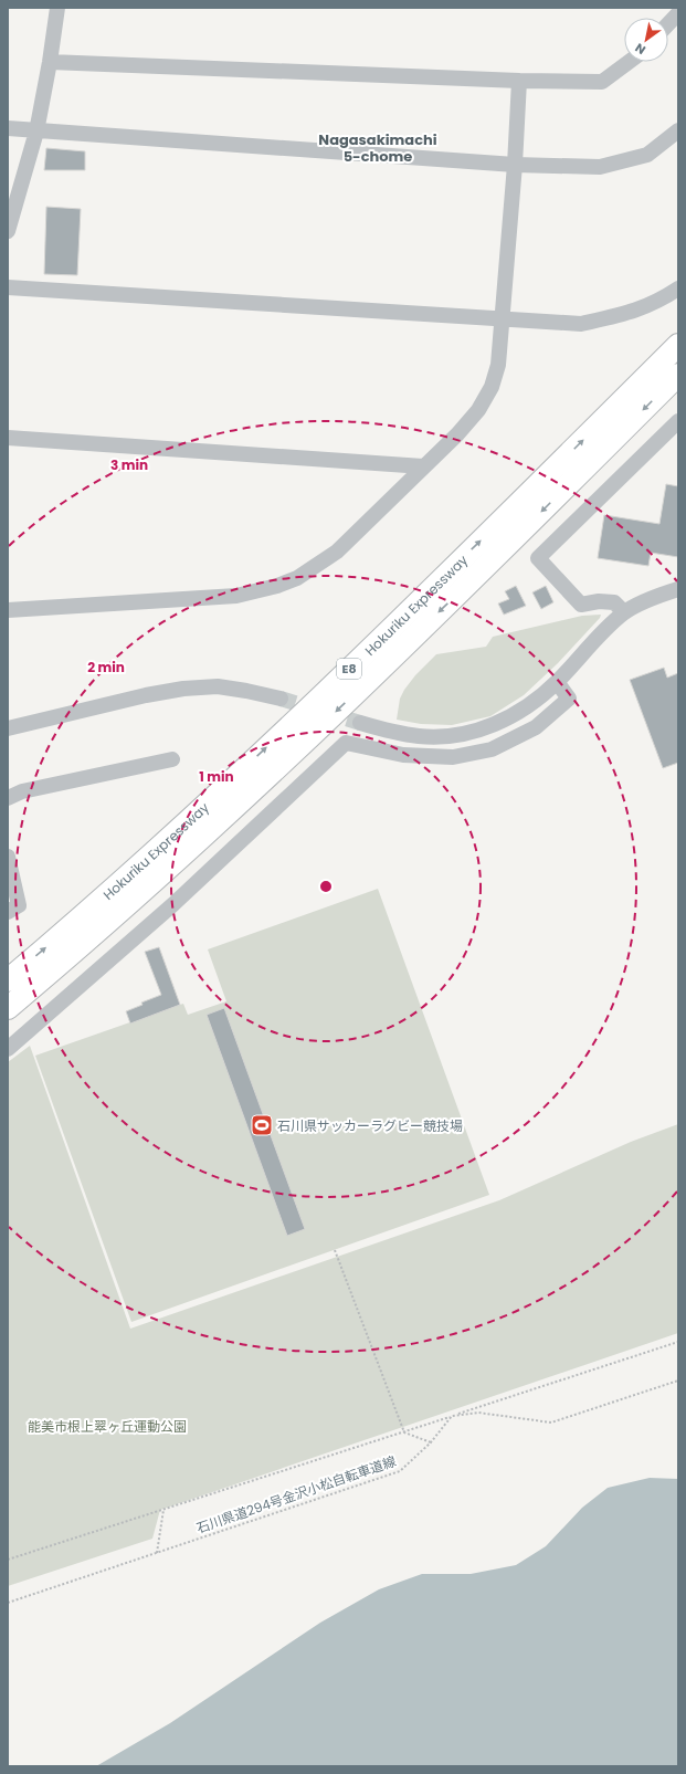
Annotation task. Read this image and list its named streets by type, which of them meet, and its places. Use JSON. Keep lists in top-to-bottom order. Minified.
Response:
{"streets":{"highway":["Hokuriku Expressway","E8"],"path":["石川県道294号金沢小松自転車道線"]},"districts":["Nagasakimachi 5-chome"],"parks":["能美市根上翠ヶ丘運動公園"],"places":{"sports":["石川県サッカーラグビー競技場"]},"north":"bottom left","rings":["3 min","2 min","1 min"]}
